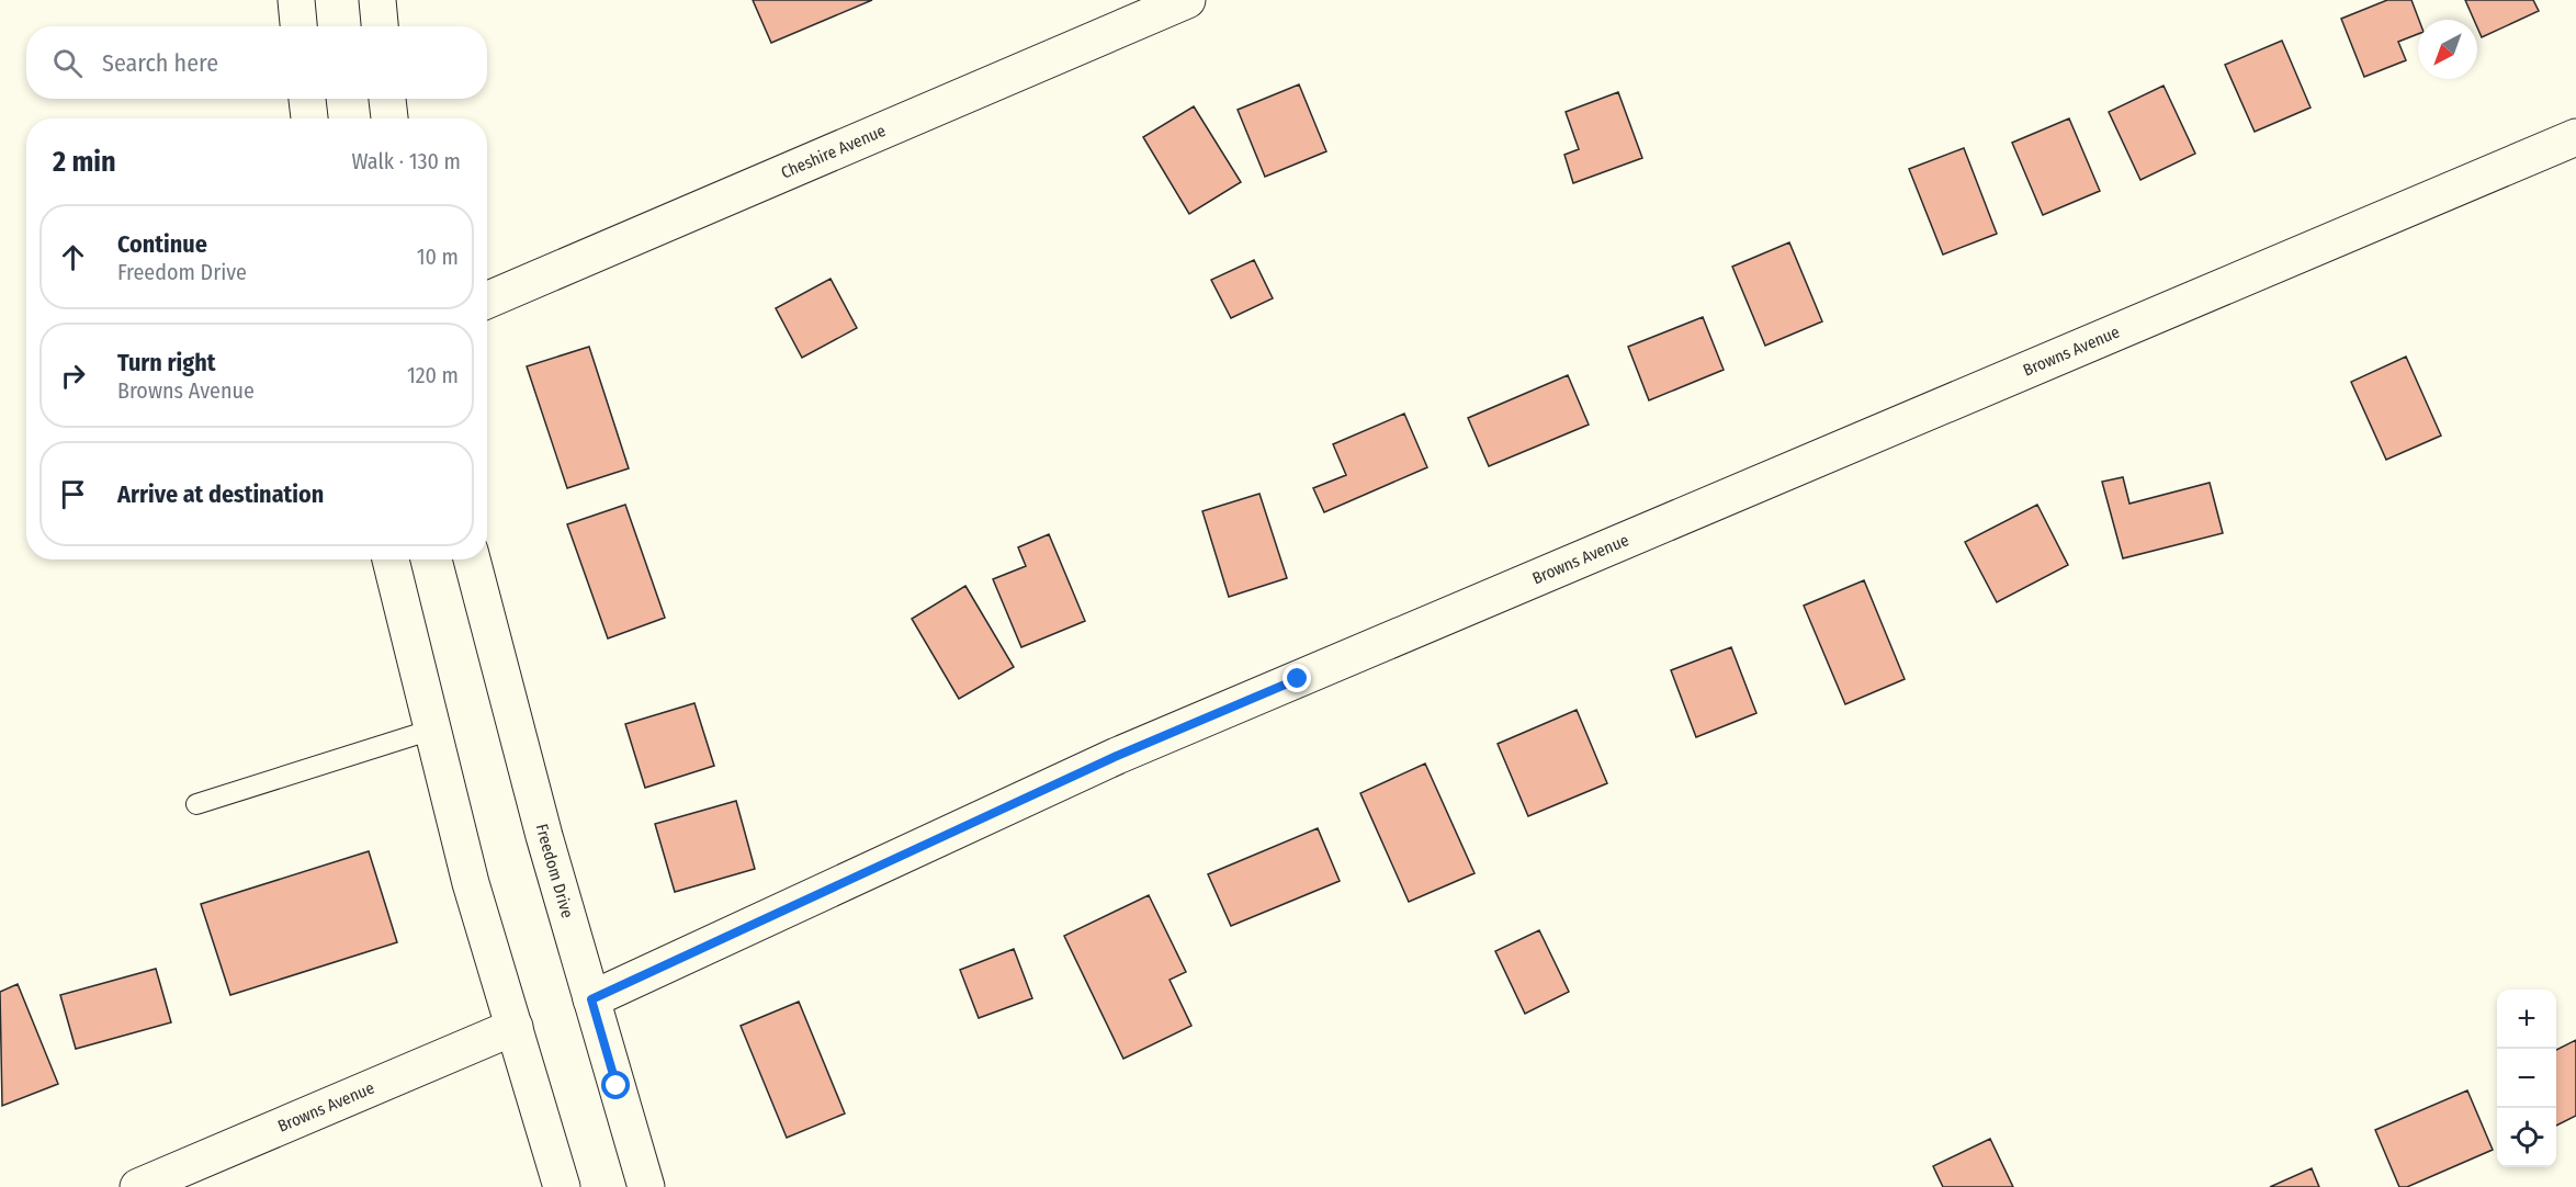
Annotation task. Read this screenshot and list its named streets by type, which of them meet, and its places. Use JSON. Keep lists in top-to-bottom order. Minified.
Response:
{"streets":{"street":["Cheshire Avenue","Browns Avenue","Freedom Drive"]},"crossings":[["Browns Avenue","Freedom Drive"]],"north":"bottom left","page":{"search":"Search here","heading":["2 min","Walk · 130 m"],"list":[["Continue","Freedom Drive","10 m"],["Turn right","Browns Avenue","120 m"],"Arrive at destination"],"map_buttons":["+","−"]}}
